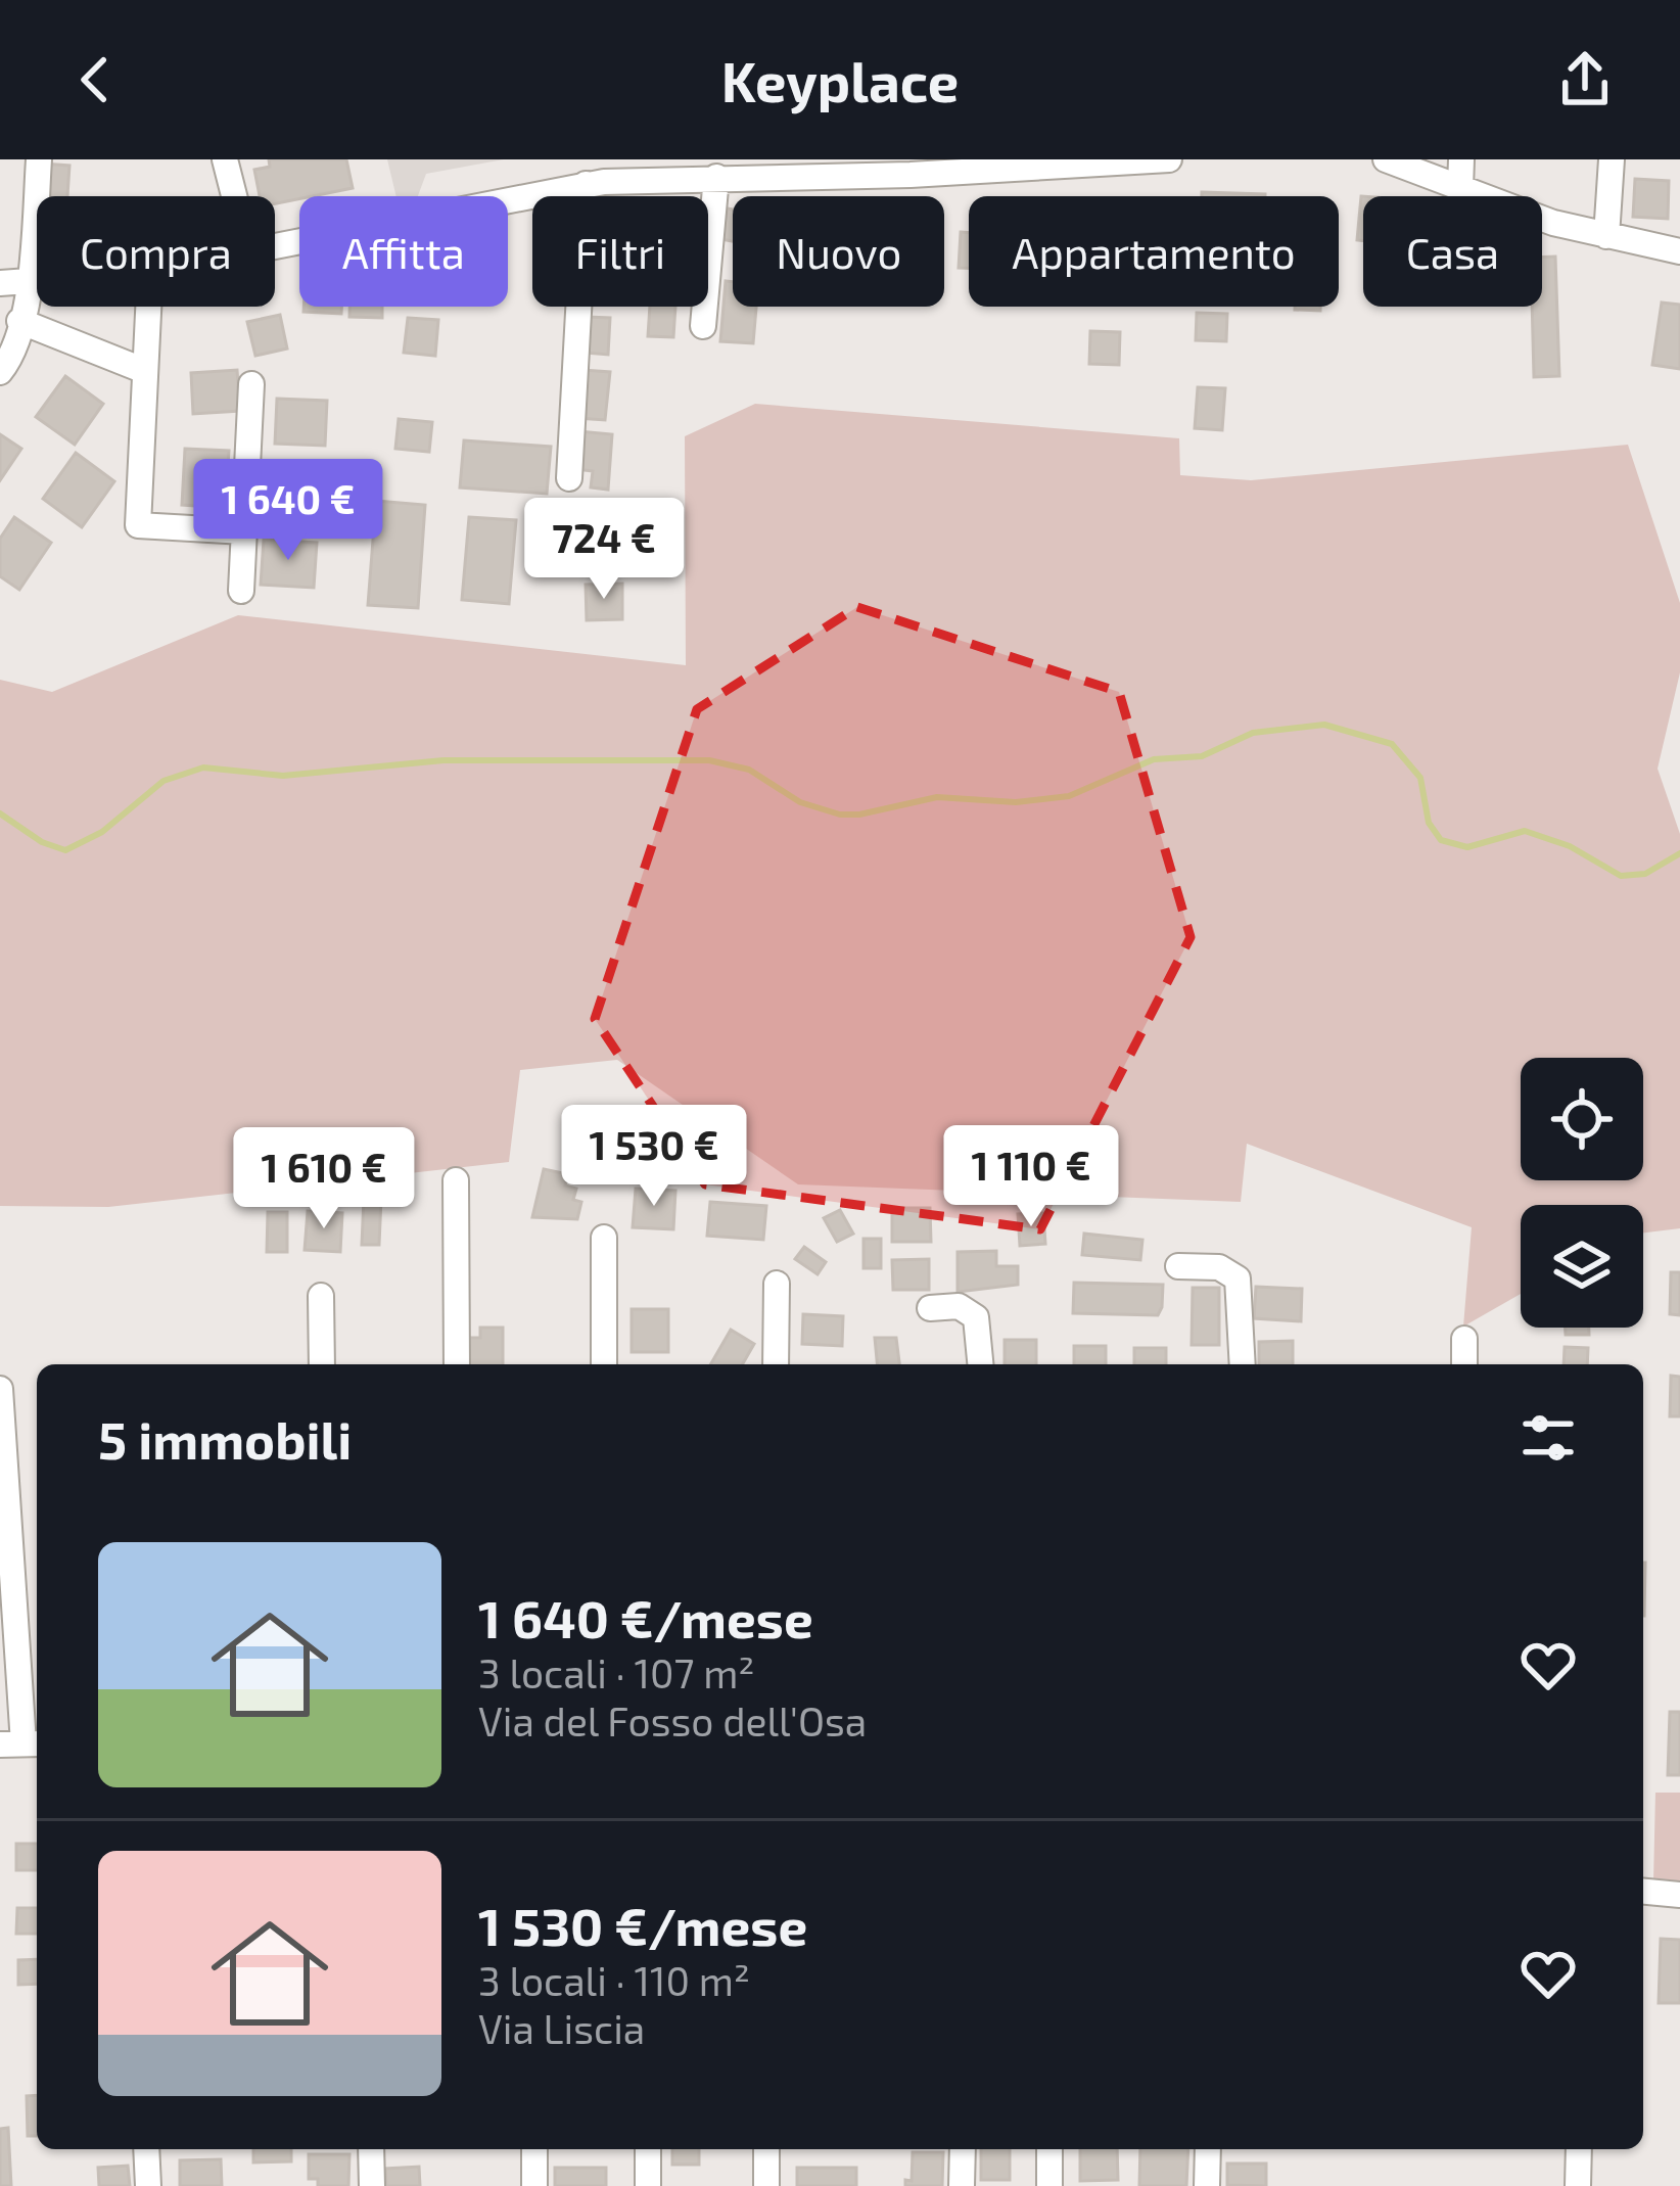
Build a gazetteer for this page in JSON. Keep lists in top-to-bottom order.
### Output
{
  "page": {
    "header": "Keyplace",
    "chip": [
      "Compra",
      "Affitta",
      "Filtri",
      "Nuovo",
      "Appartamento",
      "Casa"
    ],
    "price": [
      "1 640 €",
      "724 €",
      "1 530 €",
      "1 110 €",
      "1 610 €"
    ],
    "heading": "5 immobili",
    "list": [
      {
        "name": "1 640 €/mese",
        "note": "3 locali · 107 m² · Via del Fosso dell'Osa"
      },
      {
        "name": "1 530 €/mese",
        "note": "3 locali · 110 m² · Via Liscia"
      }
    ]
  }
}
